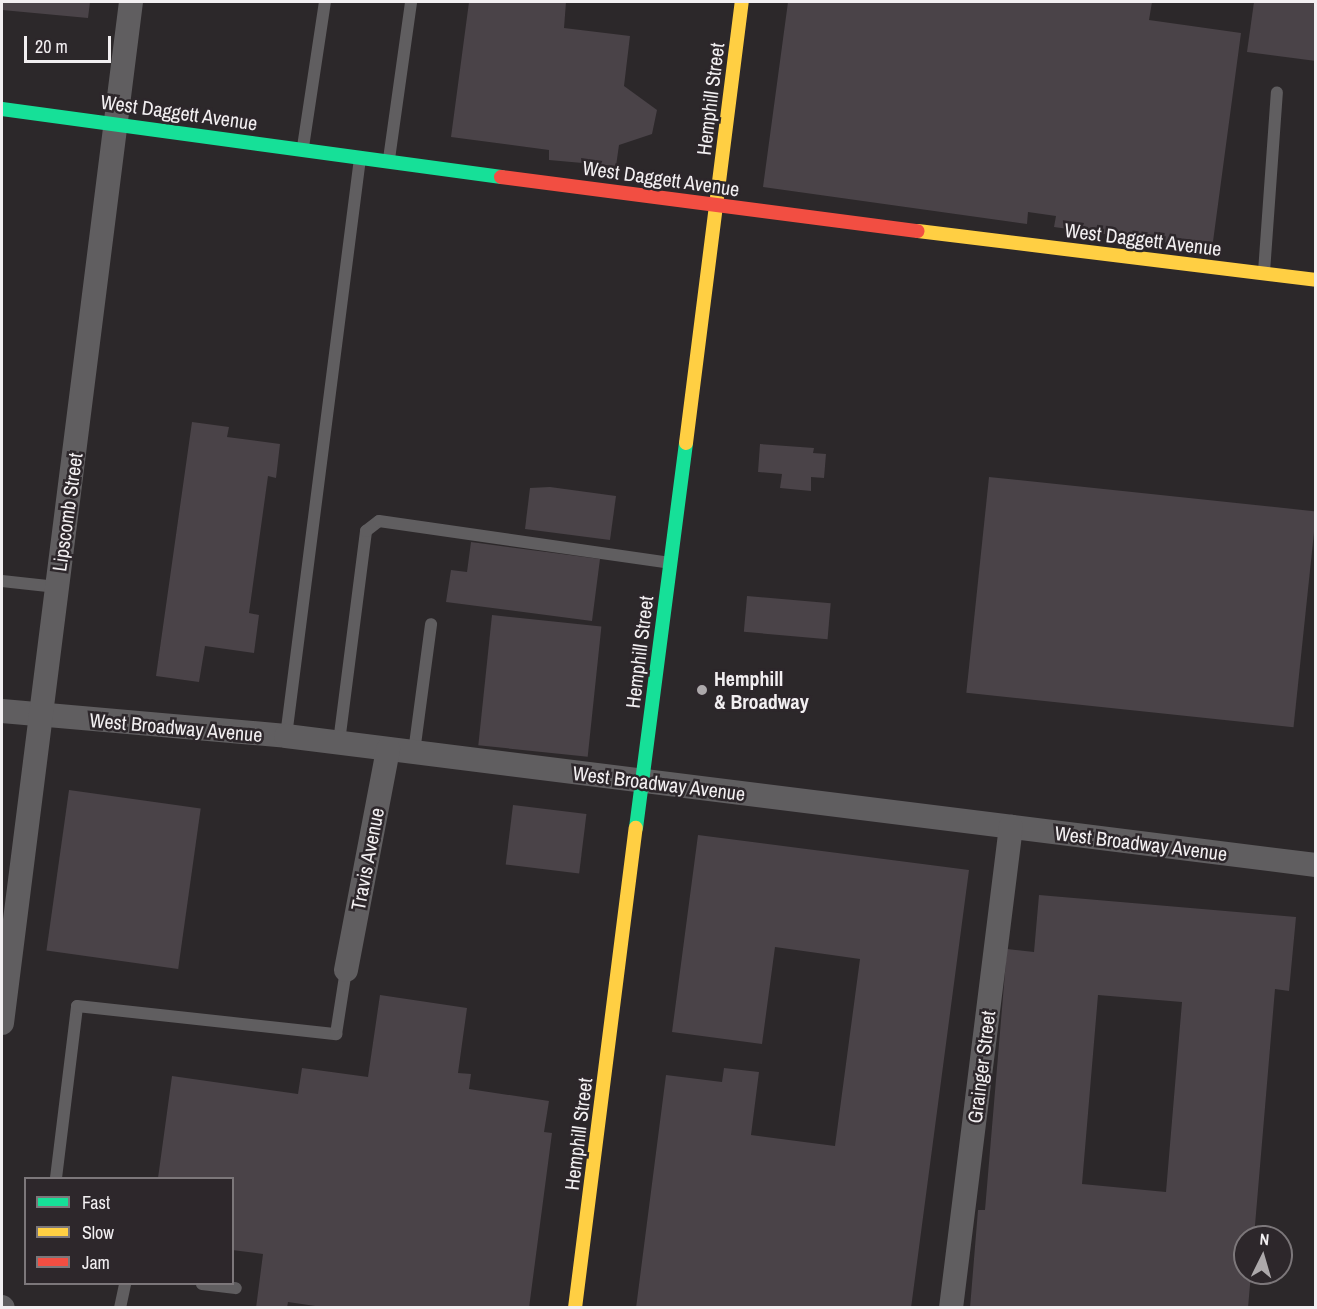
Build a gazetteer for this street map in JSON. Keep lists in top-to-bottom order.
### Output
{
  "streets": {
    "street": [
      "Hemphill Street",
      "West Daggett Avenue",
      "Lipscomb Street",
      "West Broadway Avenue",
      "Travis Avenue",
      "Grainger Street"
    ]
  },
  "crossings": [
    ["Hemphill Street", "West Daggett Avenue"],
    ["Hemphill Street", "West Broadway Avenue"],
    ["West Daggett Avenue", "Lipscomb Street"],
    ["Lipscomb Street", "West Broadway Avenue"],
    ["West Broadway Avenue", "Travis Avenue"],
    ["West Broadway Avenue", "Grainger Street"]
  ],
  "places": ["Hemphill & Broadway"],
  "legend": ["Fast", "Slow", "Jam"],
  "scale_bar": "20 m",
  "north": "top"
}
